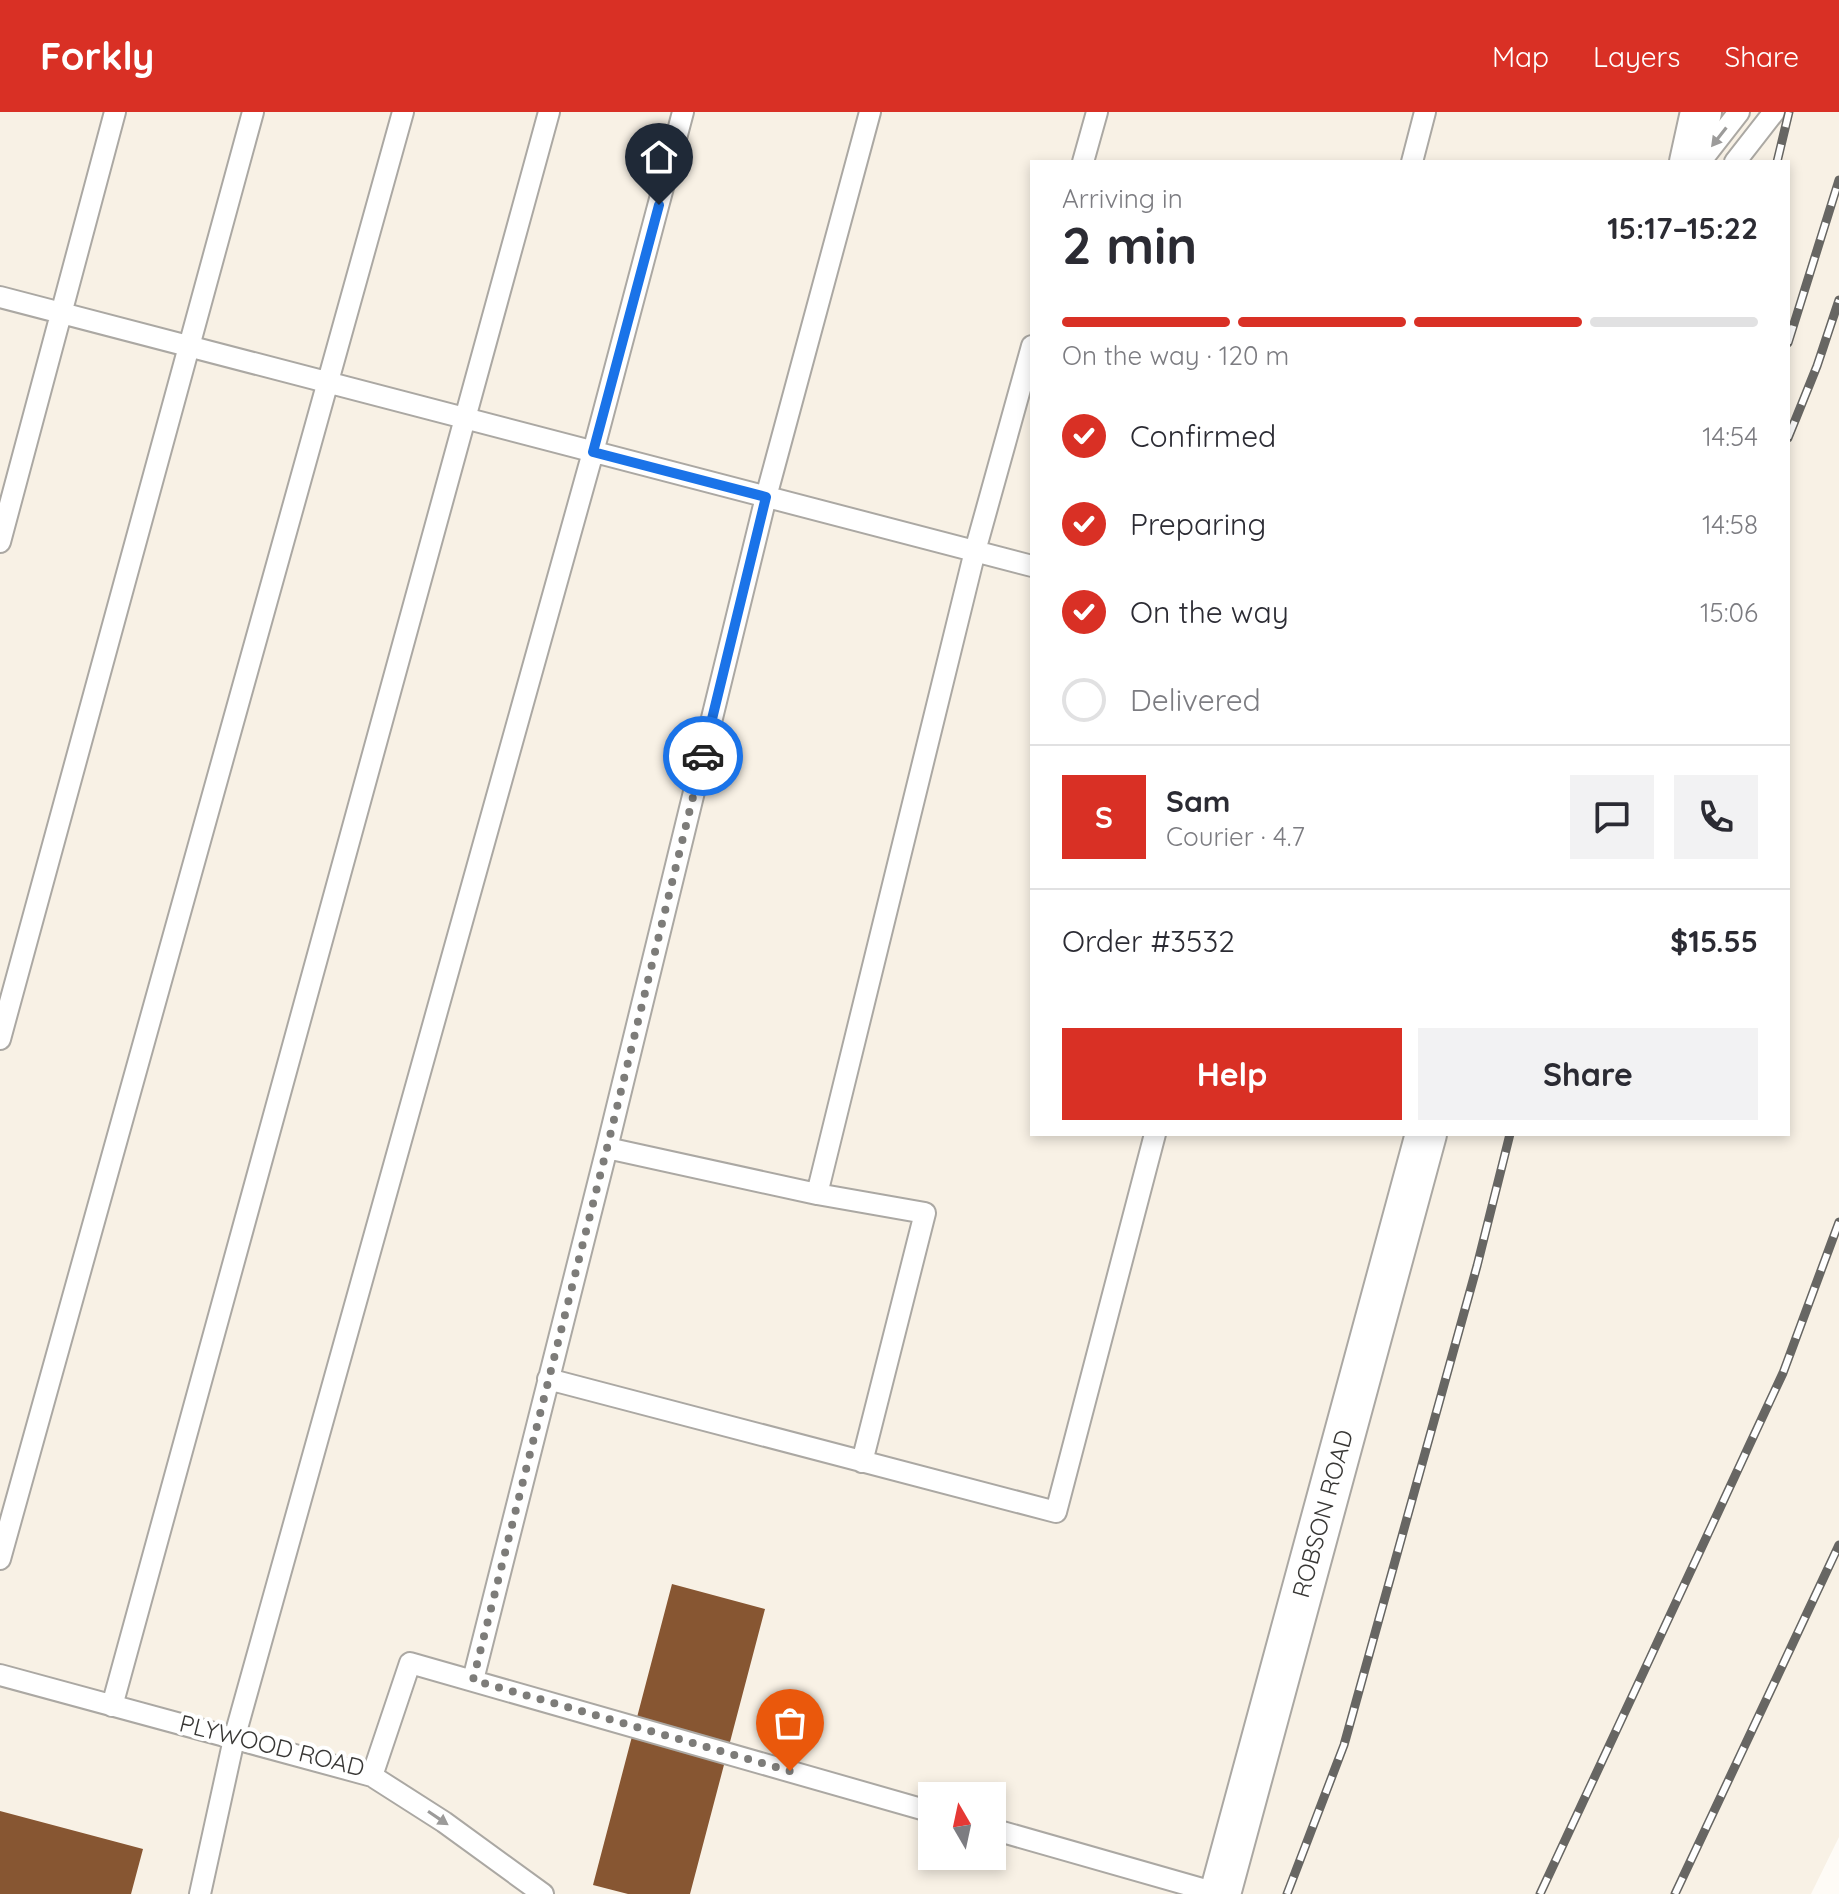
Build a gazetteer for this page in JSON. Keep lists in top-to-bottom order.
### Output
{
  "streets": {
    "street": ["ROBSON ROAD"],
    "lane": ["PLYWOOD ROAD"]
  },
  "north": "top",
  "page": {
    "header": "Forkly",
    "nav": ["Map", "Layers", "Share"],
    "heading": ["2 min", "Arriving in", "15:17–15:22"],
    "panel": [
      "Sam",
      "Courier · 4.7",
      "Order #3532",
      "$15.55"
    ],
    "bar": "On the way · 120 m",
    "list": [
      ["Confirmed", "14:54"],
      ["Preparing", "14:58"],
      ["On the way", "15:06"],
      "Delivered"
    ],
    "round": "S",
    "buttons": ["Help", "Share"]
  }
}
